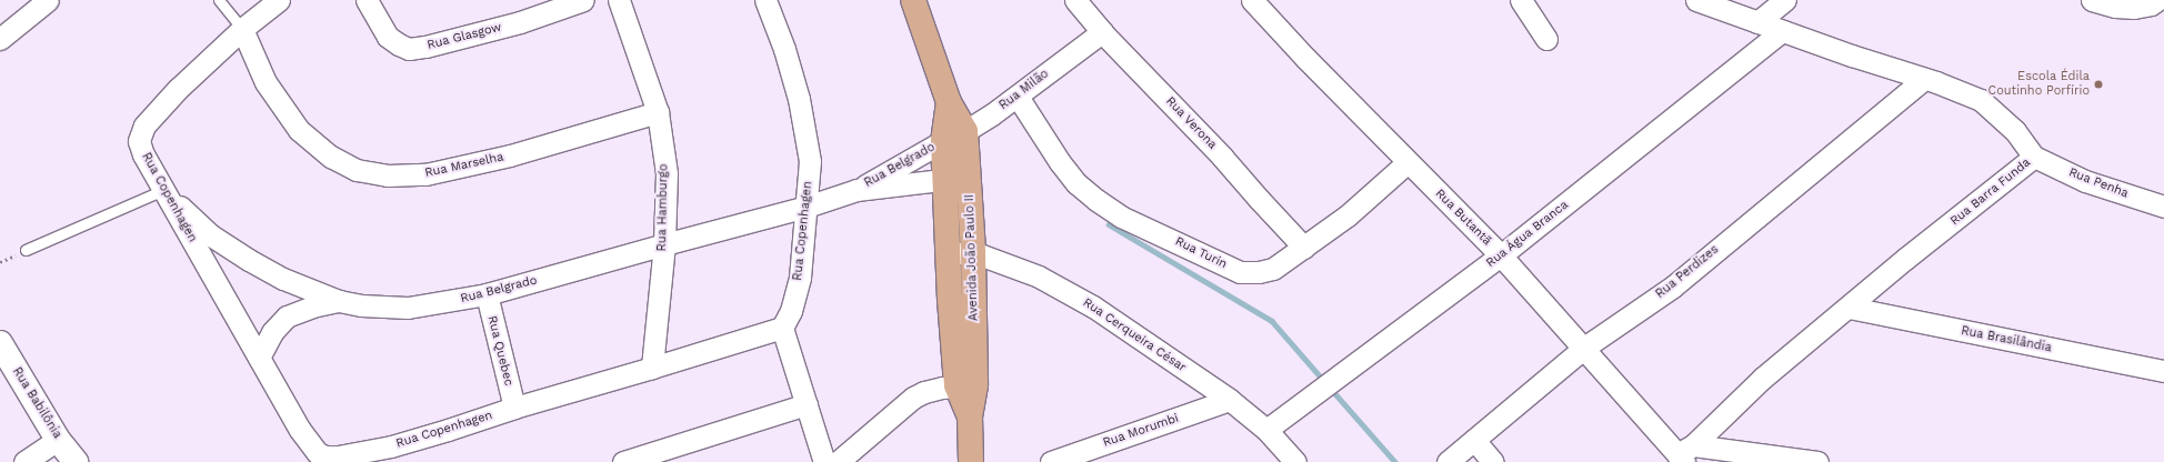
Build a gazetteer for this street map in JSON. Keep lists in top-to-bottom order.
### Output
{
  "streets": {
    "main road": ["Avenida João Paulo II"],
    "street": [
      "Rua Glasgow",
      "Rua Milão",
      "Rua Verona",
      "Rua Marselha",
      "Rua Belgrado",
      "Rua Penha",
      "Rua Barra Funda",
      "Rua Copenhagen",
      "Rua Hamburgo",
      "Rua Butantã",
      "Rua Água Branca",
      "Rua Turin",
      "Rua Perdizes",
      "Rua Cerqueira César",
      "Rua Brasilândia",
      "Rua Quebec",
      "Rua Babilônia",
      "Rua Morumbi"
    ]
  },
  "crossings": [
    ["Rua Milão", "Rua Verona"],
    ["Rua Milão", "Rua Belgrado"],
    ["Rua Milão", "Rua Turin"],
    ["Rua Milão", "Avenida João Paulo II"],
    ["Rua Verona", "Rua Turin"],
    ["Rua Marselha", "Rua Copenhagen"],
    ["Rua Marselha", "Rua Hamburgo"],
    ["Rua Belgrado", "Rua Copenhagen"],
    ["Rua Belgrado", "Rua Hamburgo"],
    ["Rua Belgrado", "Avenida João Paulo II"],
    ["Rua Belgrado", "Rua Quebec"],
    ["Rua Penha", "Rua Barra Funda"],
    ["Rua Barra Funda", "Rua Butantã"],
    ["Rua Barra Funda", "Rua Água Branca"],
    ["Rua Barra Funda", "Rua Perdizes"],
    ["Rua Barra Funda", "Rua Brasilândia"],
    ["Rua Copenhagen", "Rua Hamburgo"],
    ["Rua Copenhagen", "Rua Quebec"],
    ["Rua Butantã", "Rua Água Branca"],
    ["Rua Butantã", "Rua Turin"],
    ["Rua Butantã", "Rua Perdizes"],
    ["Rua Água Branca", "Rua Cerqueira César"],
    ["Avenida João Paulo II", "Rua Cerqueira César"],
    ["Rua Cerqueira César", "Rua Morumbi"]
  ],
  "places": ["Escola Édila Coutinho Porfírio"]
}
